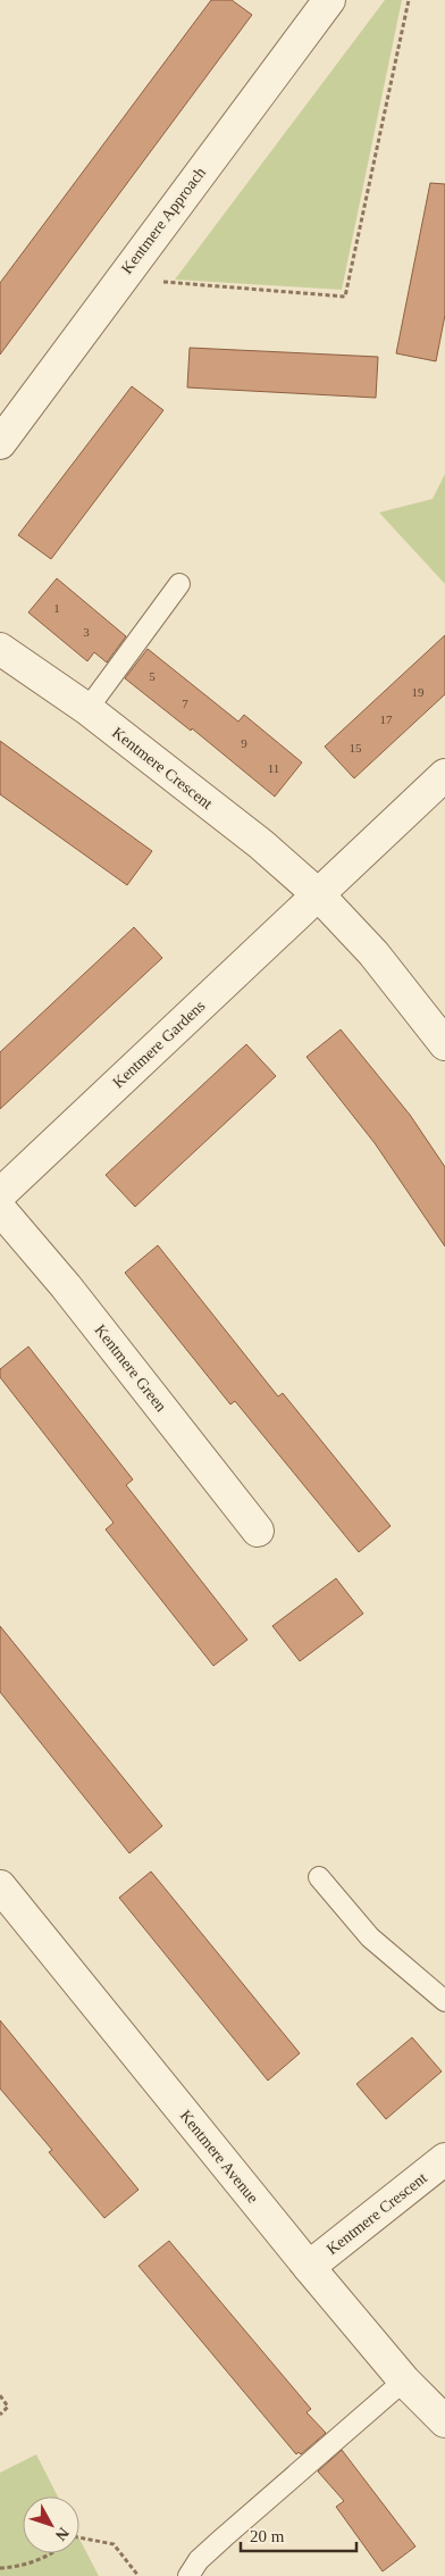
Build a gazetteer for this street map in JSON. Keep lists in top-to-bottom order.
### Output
{
  "streets": {
    "street": [
      "Kentmere Approach",
      "Kentmere Crescent",
      "Kentmere Gardens",
      "Kentmere Green",
      "Kentmere Avenue"
    ]
  },
  "crossings": [
    ["Kentmere Crescent", "Kentmere Gardens"],
    ["Kentmere Crescent", "Kentmere Avenue"]
  ],
  "house_numbers": [
    "1",
    "3",
    "5",
    "19",
    "7",
    "17",
    "9",
    "15",
    "11"
  ],
  "scale_bar": "20 m",
  "north": "bottom right"
}
